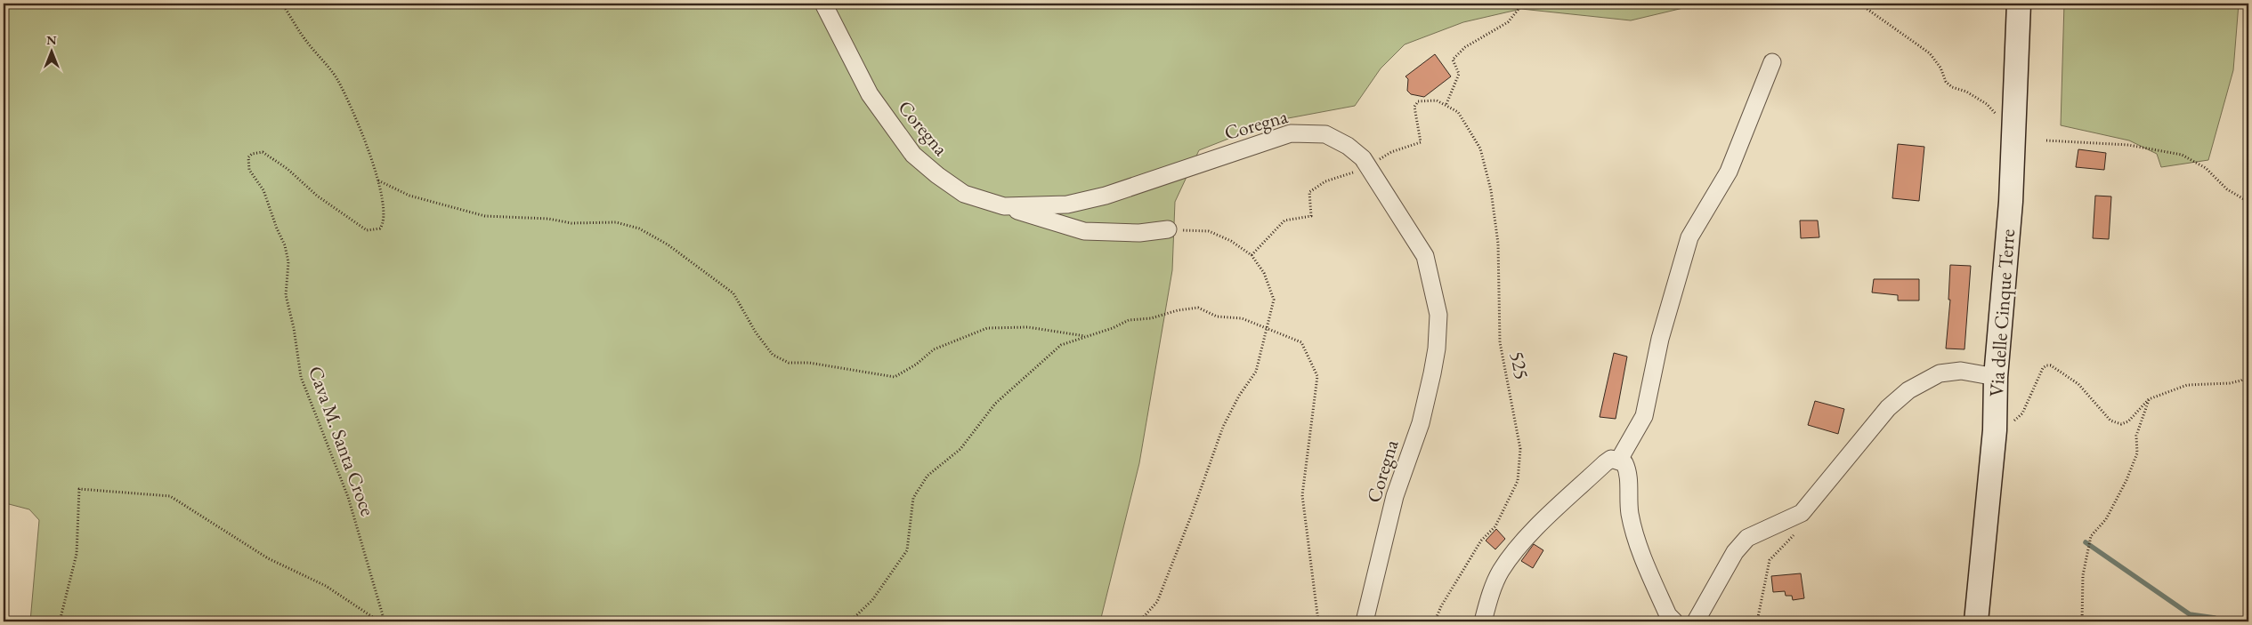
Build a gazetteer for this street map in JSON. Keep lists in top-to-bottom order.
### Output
{
  "streets": {
    "main road": ["Via delle Cinque Terre"],
    "street": ["Coregna"],
    "path": ["525", "Cava M. Santa Croce"]
  },
  "north": "top"
}
